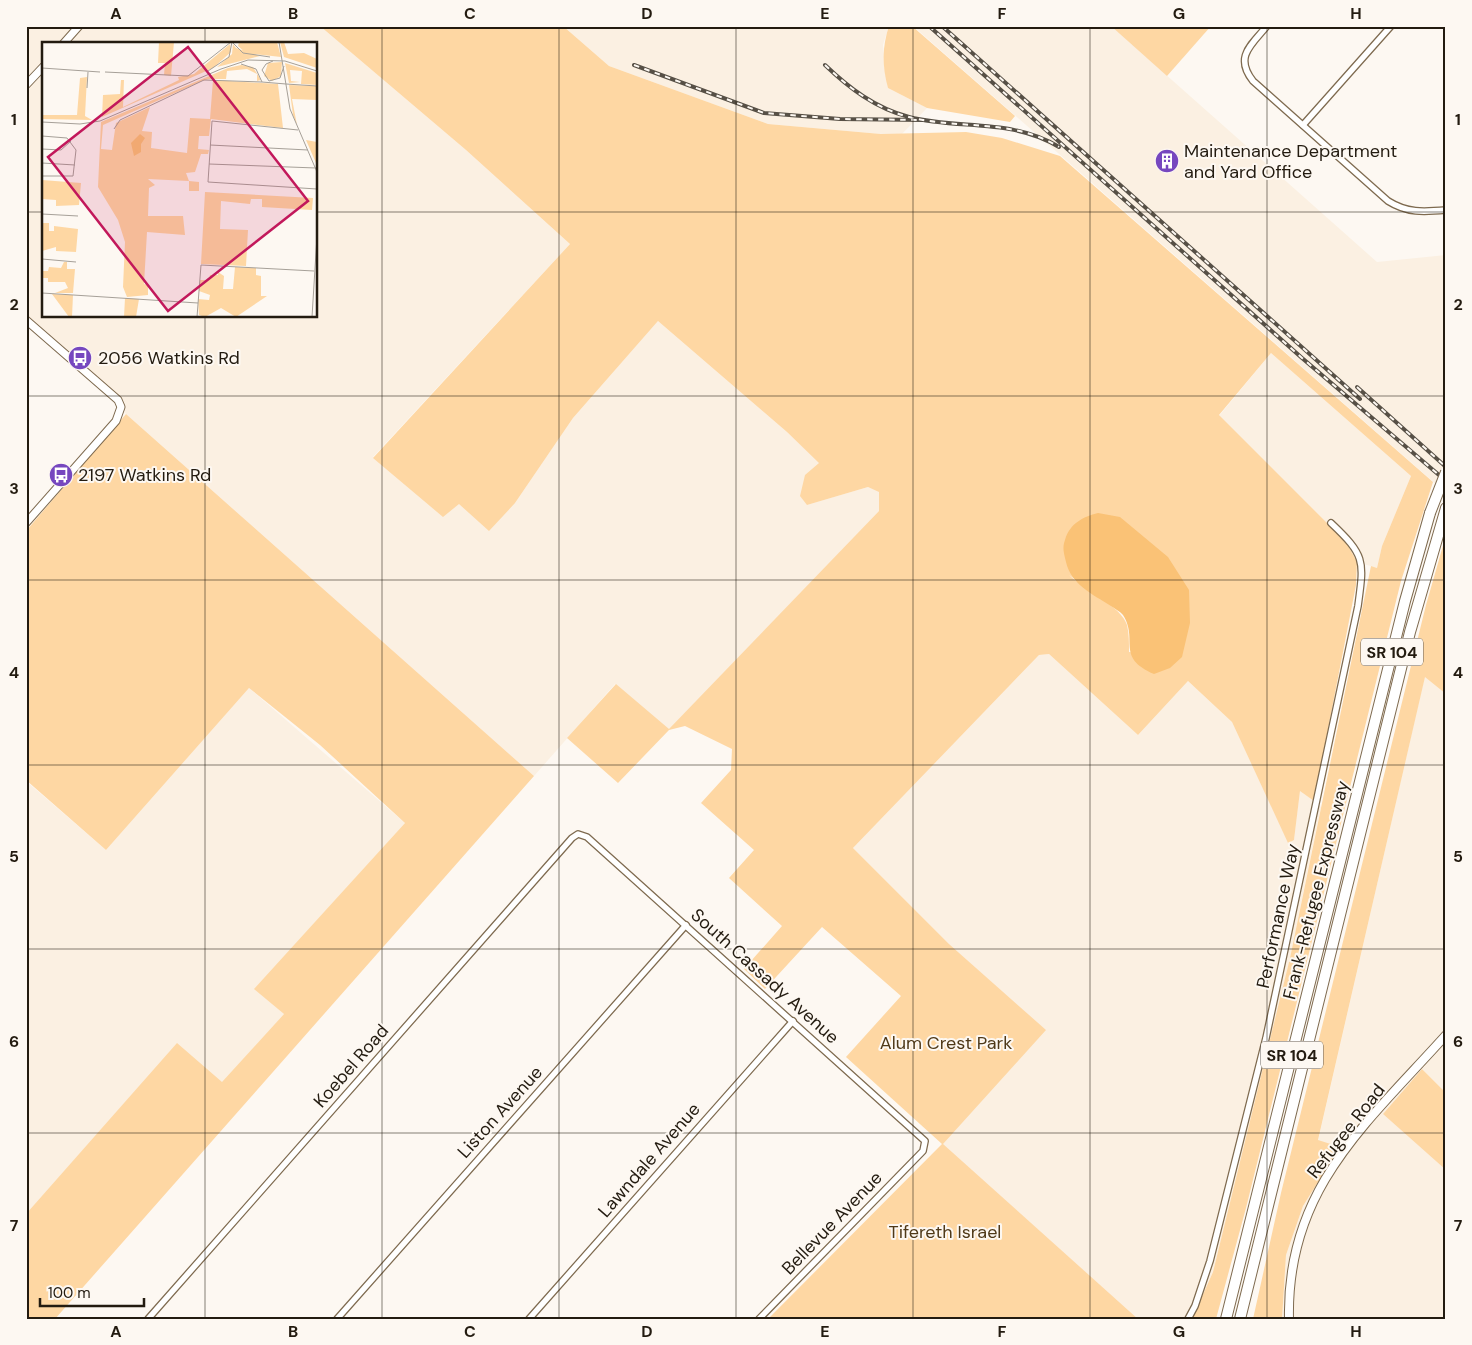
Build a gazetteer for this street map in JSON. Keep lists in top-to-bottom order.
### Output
{
  "streets": {
    "highway": ["SR 104", "Frank-Refugee Expressway"],
    "main road": ["Refugee Road"],
    "street": [
      "Performance Way",
      "South Cassady Avenue",
      "Koebel Road",
      "Liston Avenue",
      "Lawndale Avenue",
      "Bellevue Avenue"
    ]
  },
  "crossings": [
    ["South Cassady Avenue", "Koebel Road"],
    ["South Cassady Avenue", "Liston Avenue"],
    ["South Cassady Avenue", "Lawndale Avenue"],
    ["South Cassady Avenue", "Bellevue Avenue"]
  ],
  "parks": ["Alum Crest Park", "Tifereth Israel"],
  "places": {
    "building": ["Maintenance Department and Yard Office"],
    "bus stop": ["2056 Watkins Rd", "2197 Watkins Rd"]
  },
  "scale_bar": "100 m",
  "grid": {
    "columns": [
      "A",
      "B",
      "C",
      "D",
      "E",
      "F",
      "G",
      "H"
    ],
    "rows": [
      "1",
      "2",
      "3",
      "4",
      "5",
      "6",
      "7"
    ]
  }
}
